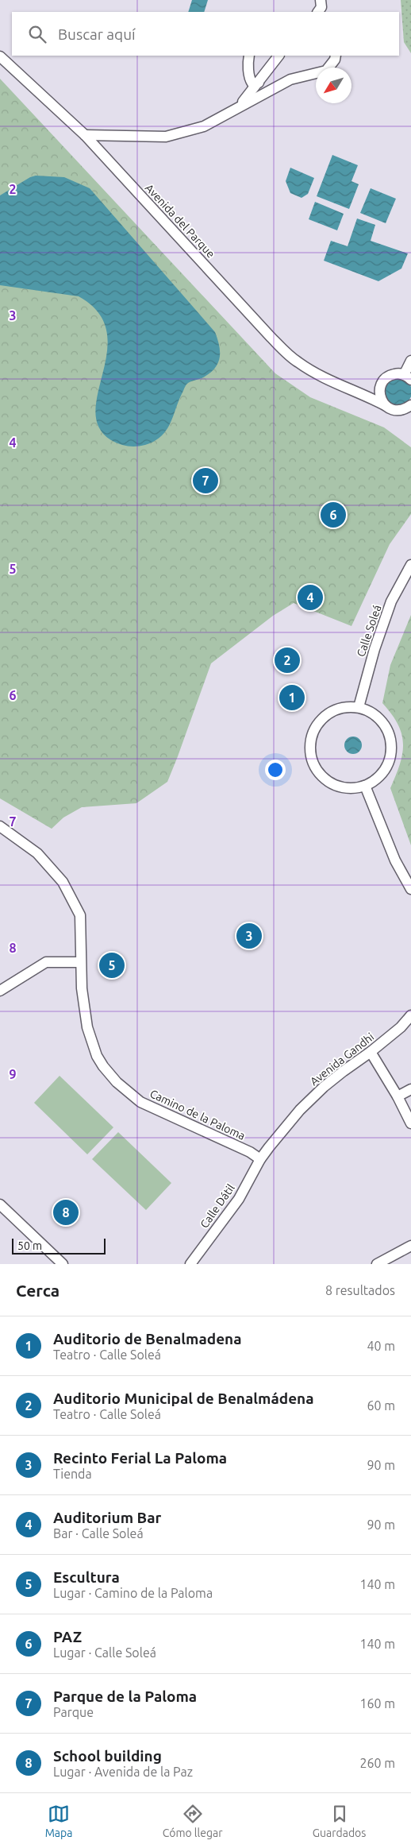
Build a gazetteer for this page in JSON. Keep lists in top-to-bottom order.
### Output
{
  "streets": {
    "street": [
      "Avenida del Parque",
      "Calle Soleá",
      "Avenida Gandhi",
      "Camino de la Paloma",
      "Calle Dátil"
    ]
  },
  "crossings": [
    ["Avenida Gandhi", "Camino de la Paloma"],
    ["Avenida Gandhi", "Calle Dátil"],
    ["Camino de la Paloma", "Calle Dátil"]
  ],
  "scale_bar": "50 m",
  "north": "bottom left",
  "page": {
    "search": "Buscar aquí",
    "pins": [
      "7",
      "6",
      "4",
      "2",
      "1",
      "3",
      "5",
      "8"
    ],
    "scale": "50 m",
    "heading": ["Cerca", "8 resultados"],
    "list": [
      {
        "mark": "1",
        "name": "Auditorio de Benalmadena",
        "note": "Teatro · Calle Soleá",
        "value": "40 m"
      },
      {
        "mark": "2",
        "name": "Auditorio Municipal de Benalmádena",
        "note": "Teatro · Calle Soleá",
        "value": "60 m"
      },
      {
        "mark": "3",
        "name": "Recinto Ferial La Paloma",
        "note": "Tienda",
        "value": "90 m"
      },
      {
        "mark": "4",
        "name": "Auditorium Bar",
        "note": "Bar · Calle Soleá",
        "value": "90 m"
      },
      {
        "mark": "5",
        "name": "Escultura",
        "note": "Lugar · Camino de la Paloma",
        "value": "140 m"
      },
      {
        "mark": "6",
        "name": "PAZ",
        "note": "Lugar · Calle Soleá",
        "value": "140 m"
      },
      {
        "mark": "7",
        "name": "Parque de la Paloma",
        "note": "Parque",
        "value": "160 m"
      },
      {
        "mark": "8",
        "name": "School building",
        "note": "Lugar · Avenida de la Paz",
        "value": "260 m"
      }
    ],
    "nav": ["Mapa", "Cómo llegar", "Guardados"]
  },
  "grid": {
    "rows": [
      "2",
      "3",
      "4",
      "5",
      "6",
      "7",
      "8",
      "9"
    ]
  }
}
